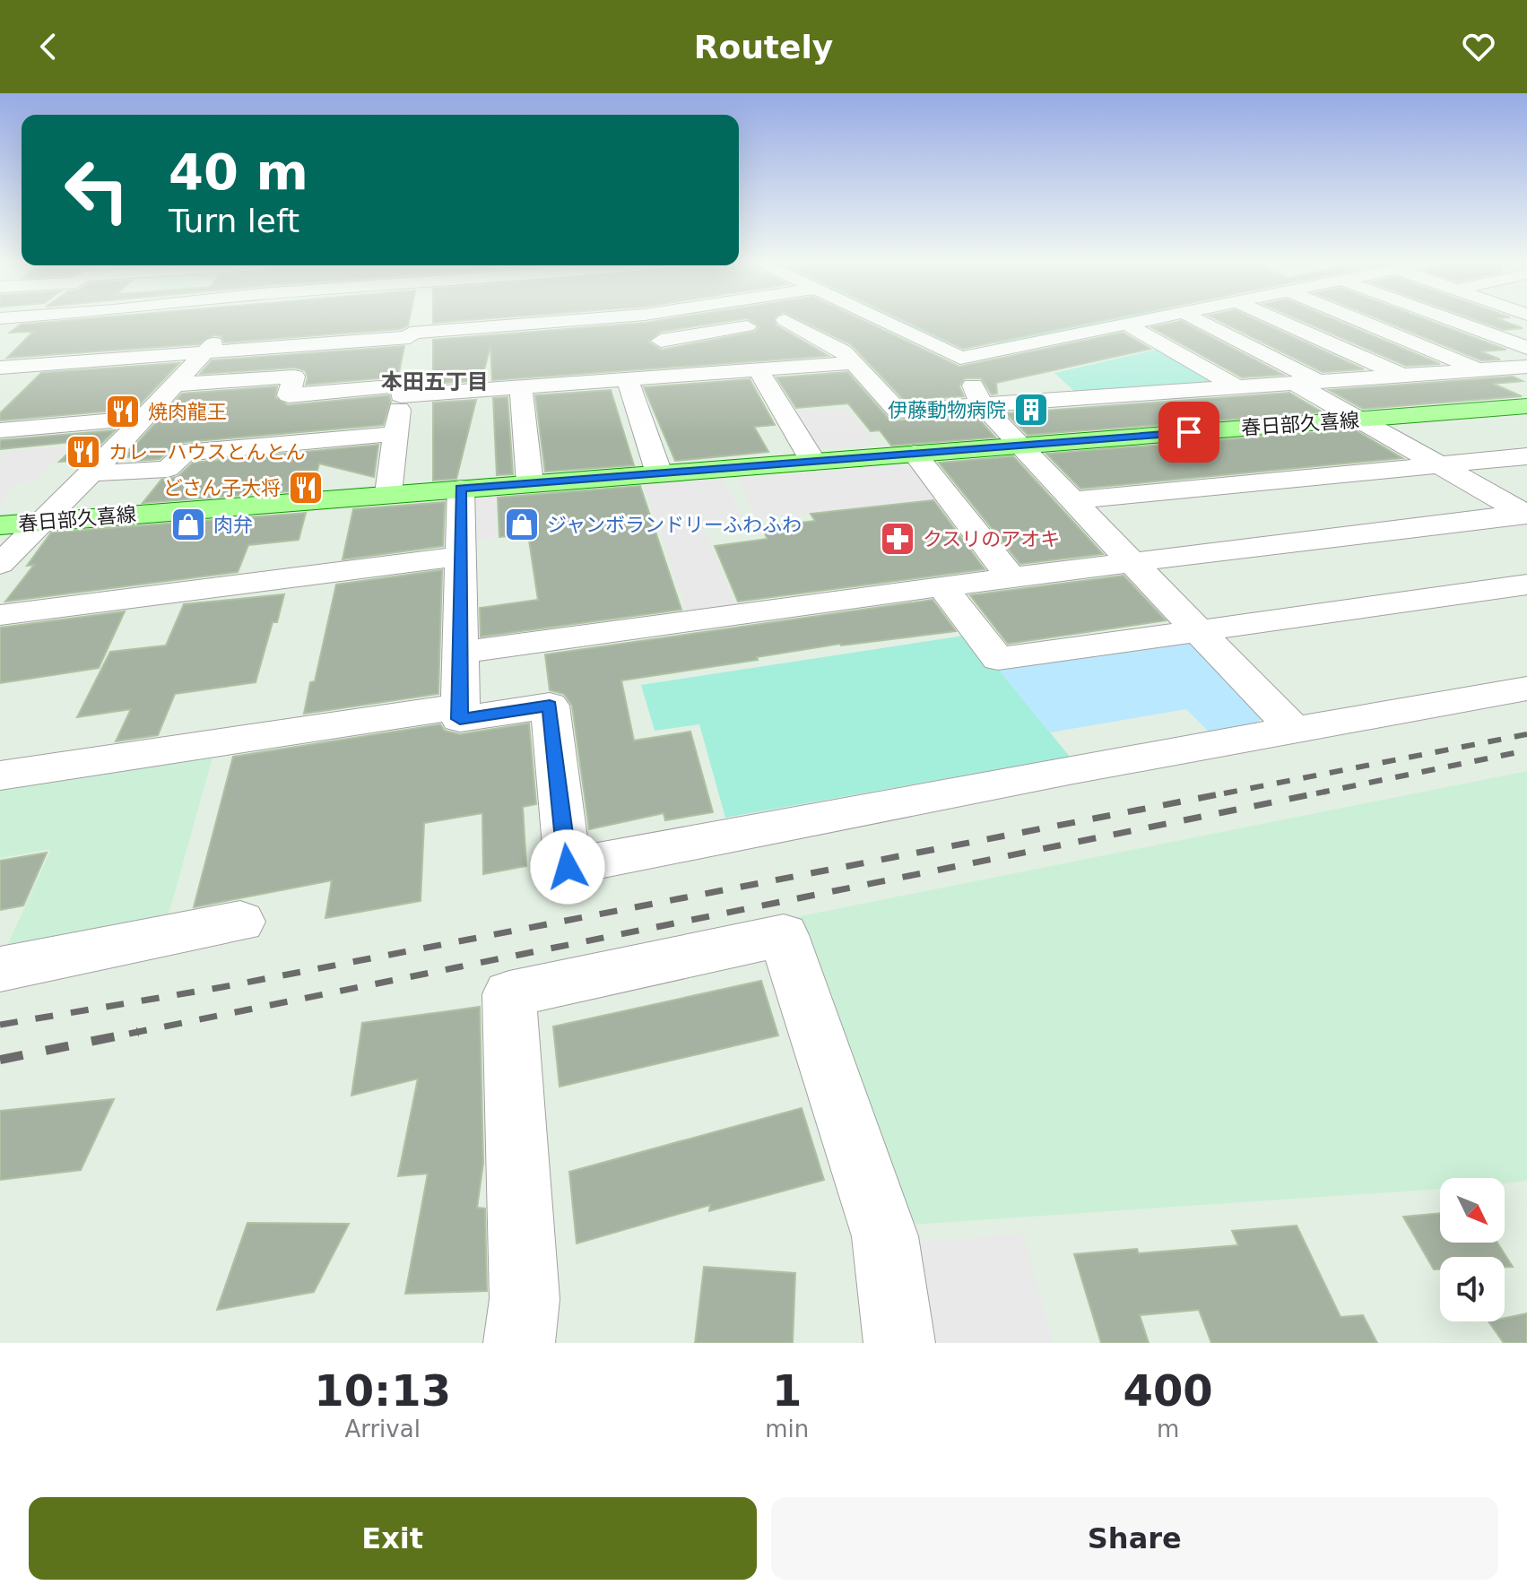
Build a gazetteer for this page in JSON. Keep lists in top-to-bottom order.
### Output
{
  "streets": {
    "main road": ["春日部久喜線"]
  },
  "districts": ["本田五丁目"],
  "places": {
    "building": ["伊藤動物病院"],
    "restaurant": ["焼肉龍王", "カレーハウスとんとん", "どさん子大将"],
    "shop": ["肉弁", "ジャンボランドリーふわふわ"],
    "pharmacy": ["クスリのアオキ"]
  },
  "north": "bottom right",
  "page": {
    "header": "Routely",
    "turn": ["40 m", "Turn left"],
    "eta": [
      "10:13",
      "Arrival",
      "1",
      "min",
      "400",
      "m"
    ],
    "buttons": ["Exit", "Share"]
  }
}
